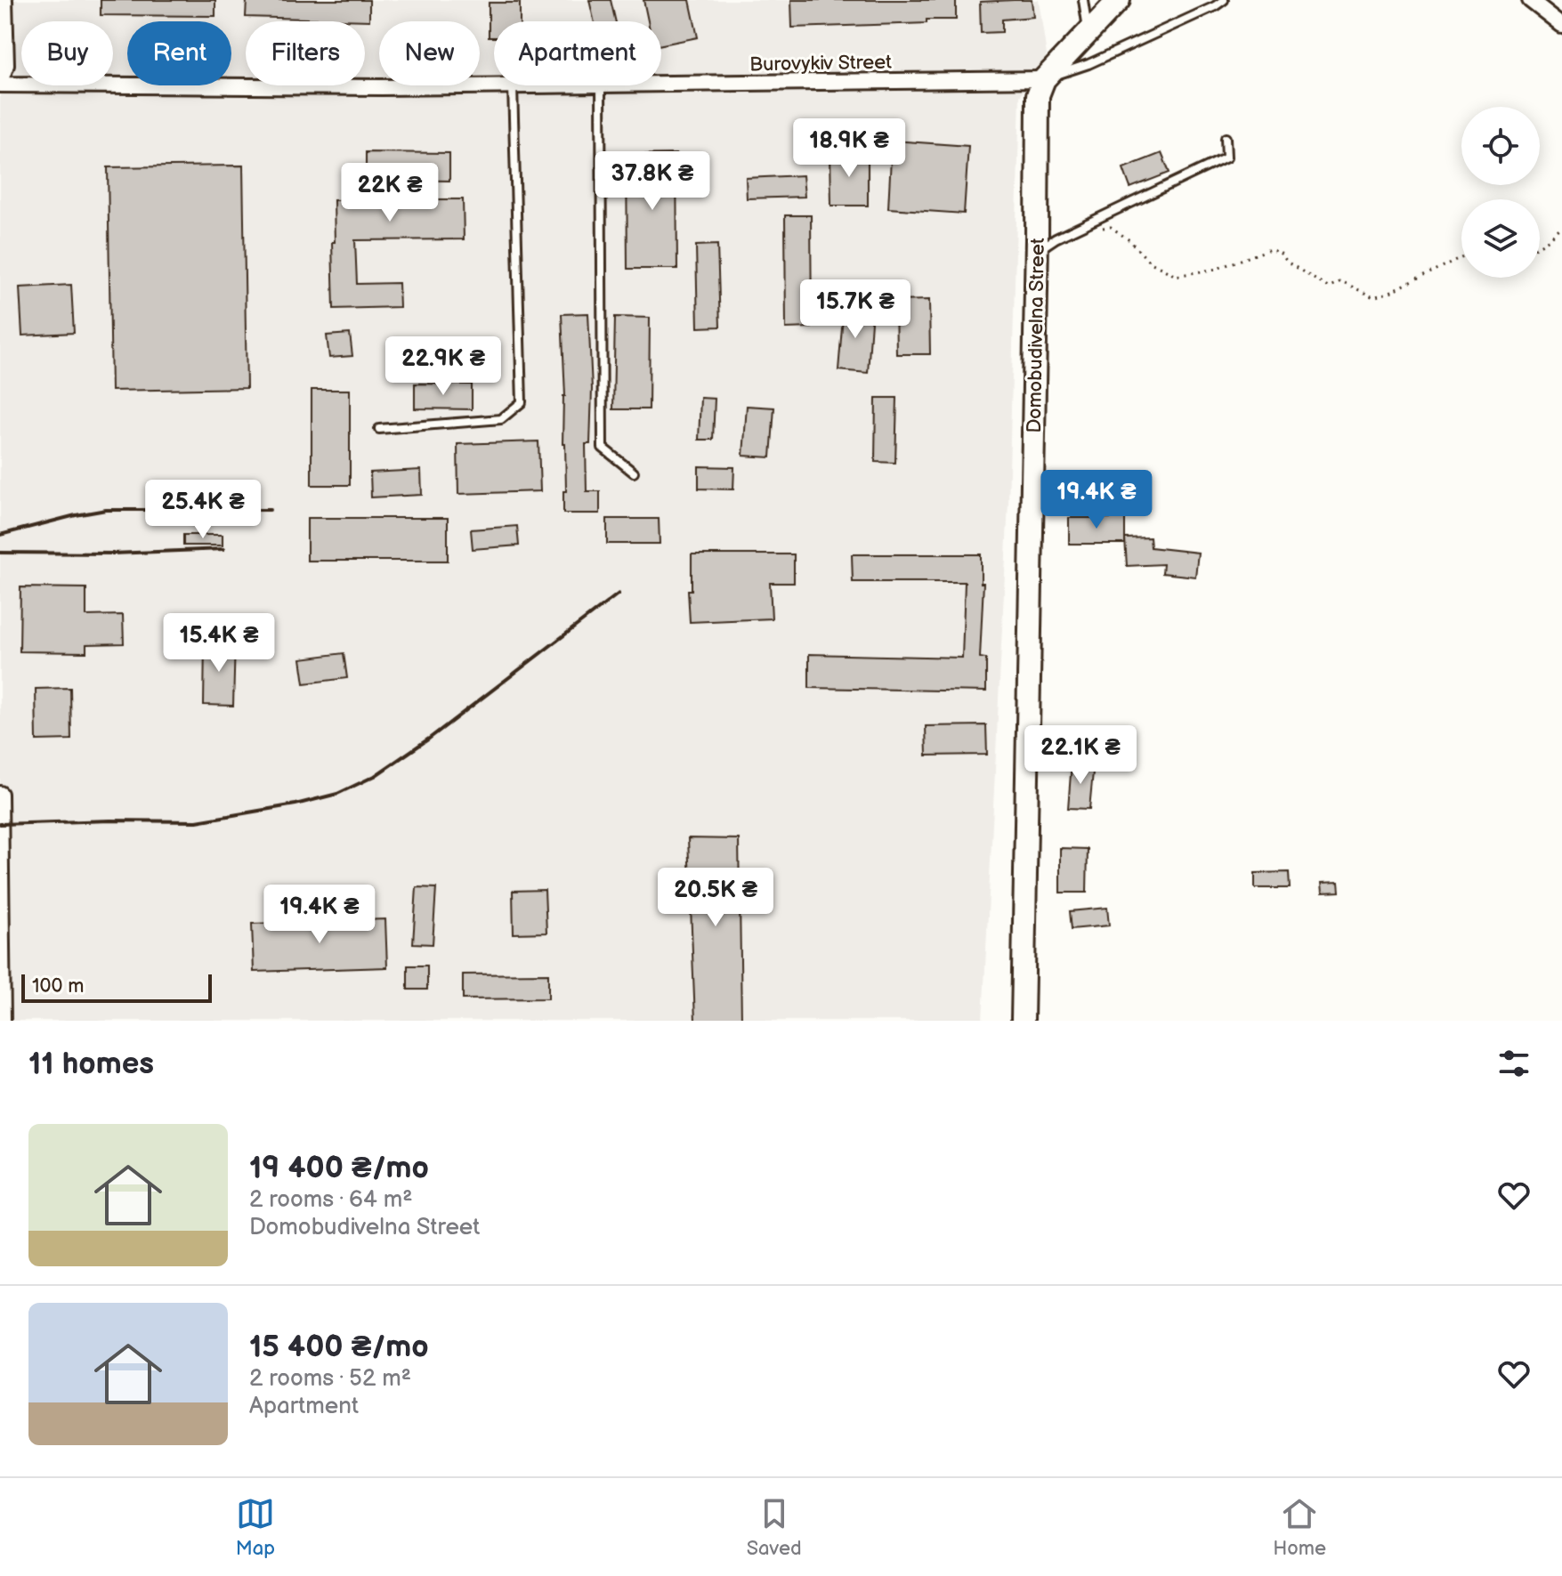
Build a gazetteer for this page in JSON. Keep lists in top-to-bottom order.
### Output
{
  "streets": {
    "street": ["Burovykiv Street", "Domobudivelna Street"]
  },
  "crossings": [
    ["Burovykiv Street", "Domobudivelna Street"]
  ],
  "scale_bar": "100 m",
  "page": {
    "chip": [
      "Buy",
      "Rent",
      "Filters",
      "New",
      "Apartment"
    ],
    "price": [
      "18.9K ₴",
      "37.8K ₴",
      "22K ₴",
      "15.7K ₴",
      "22.9K ₴",
      "19.4K ₴",
      "25.4K ₴",
      "15.4K ₴",
      "22.1K ₴",
      "20.5K ₴",
      "19.4K ₴"
    ],
    "scale": "100 m",
    "heading": "11 homes",
    "list": [
      {
        "name": "19 400 ₴/mo",
        "note": "2 rooms · 64 m² · Domobudivelna Street"
      },
      {
        "name": "15 400 ₴/mo",
        "note": "2 rooms · 52 m² · Apartment"
      }
    ],
    "tabs": ["Map", "Saved", "Home"]
  }
}
